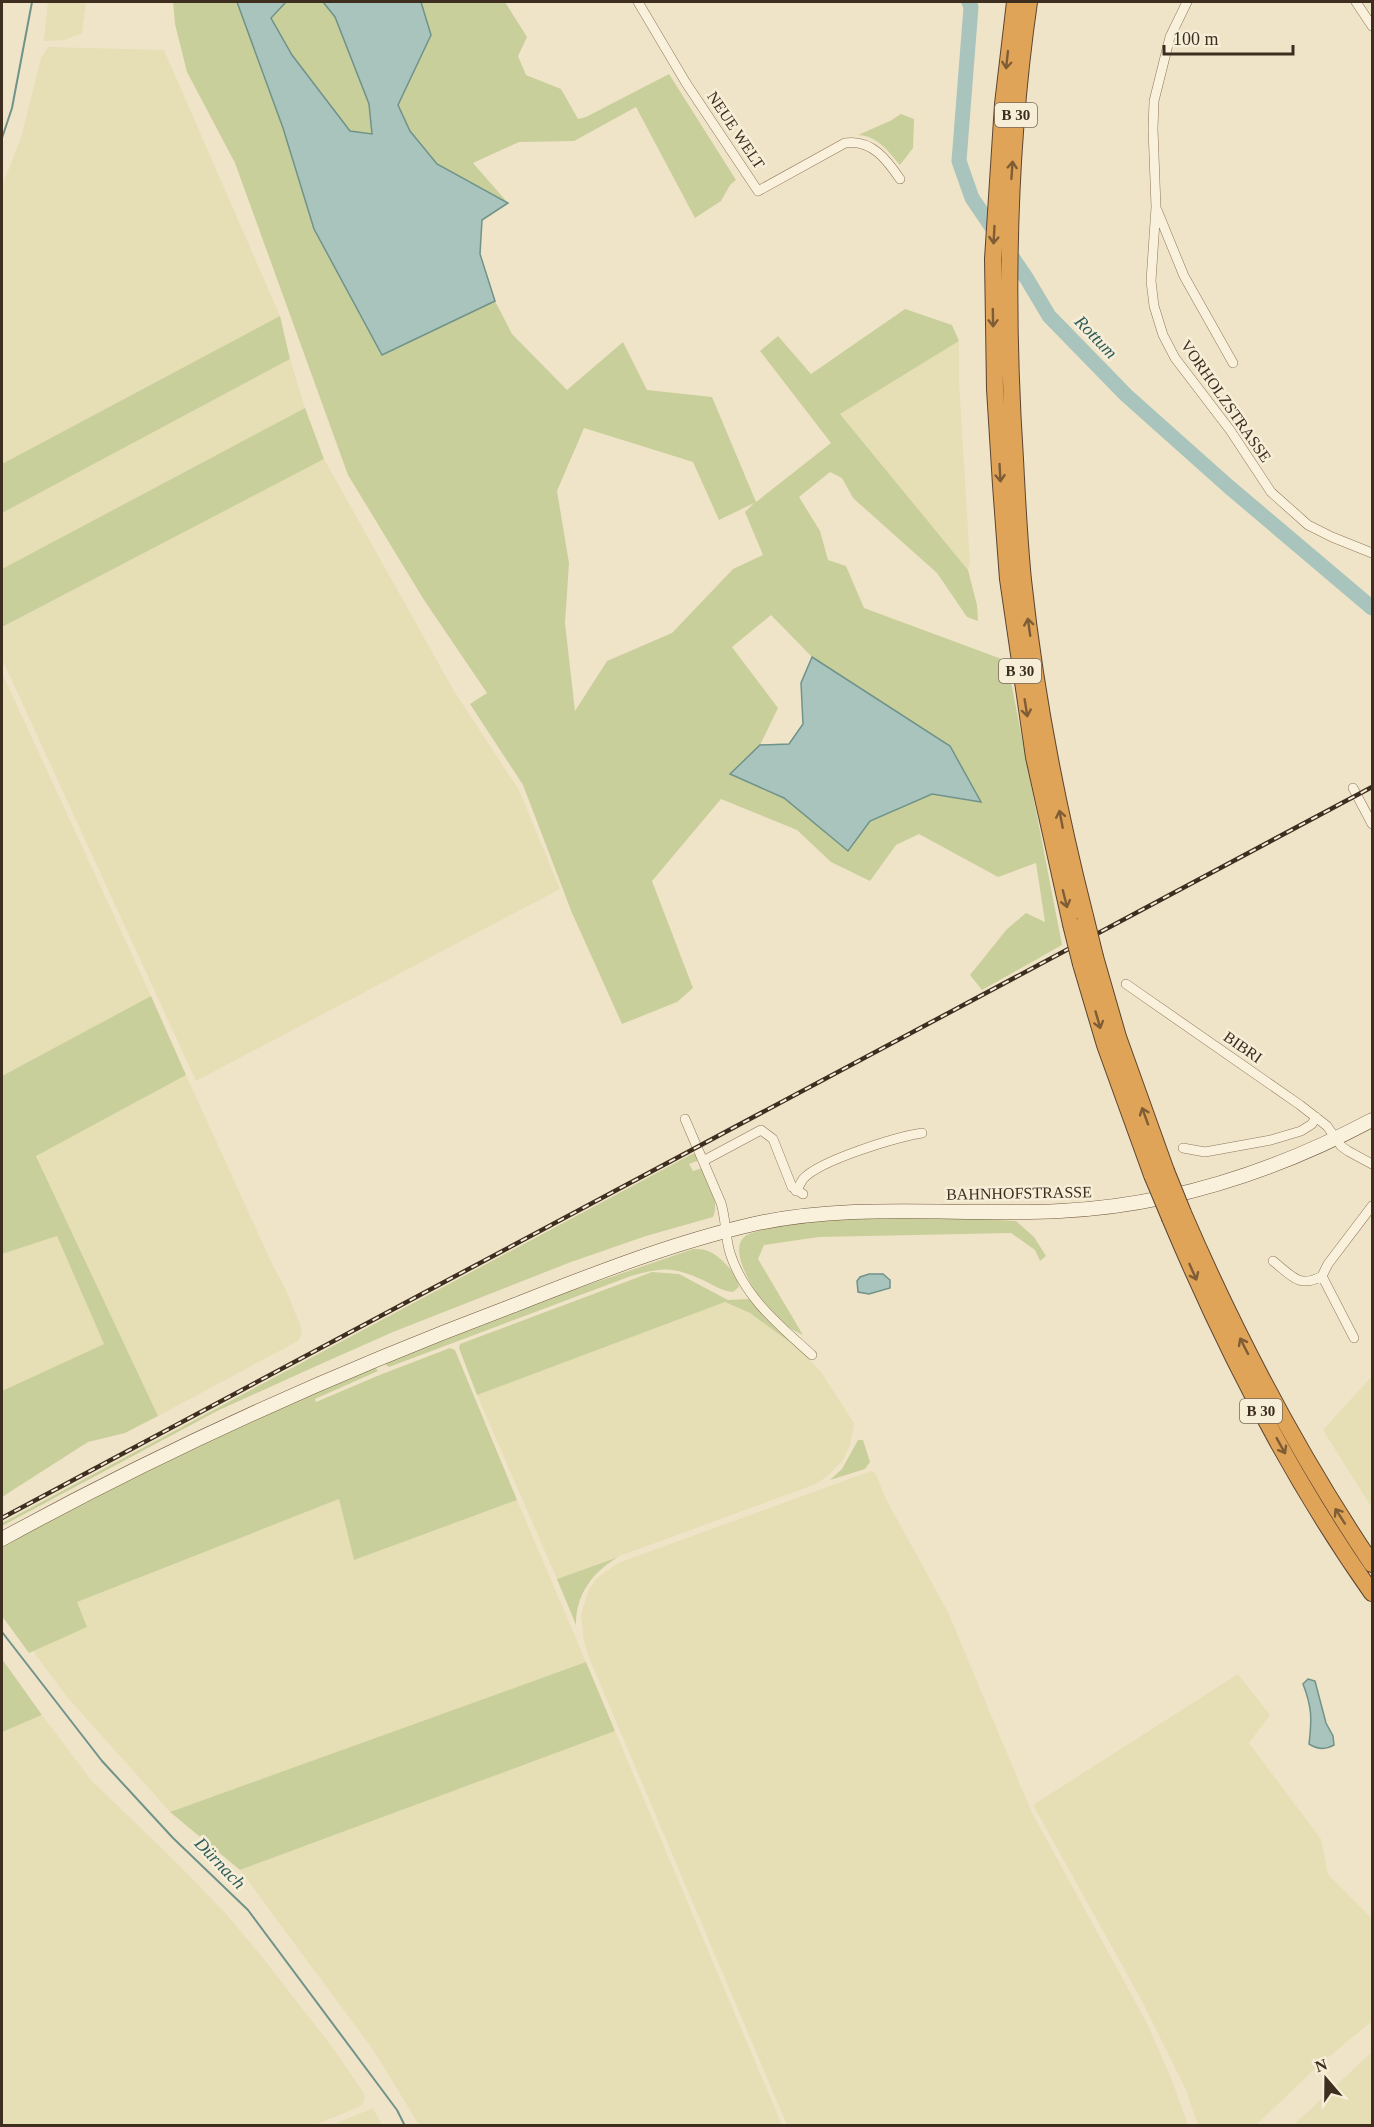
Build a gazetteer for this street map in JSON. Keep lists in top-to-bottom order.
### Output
{
  "streets": {
    "highway": ["B 30"],
    "main road": ["BAHNHOFSTRASSE"],
    "street": ["NEUE WELT", "VORHOLZSTRASSE", "BIBRI"]
  },
  "crossings": [
    ["BIBRI", "BAHNHOFSTRASSE"]
  ],
  "water": ["Rottum", "Dürnach"],
  "scale_bar": "100 m",
  "north": "top"
}
